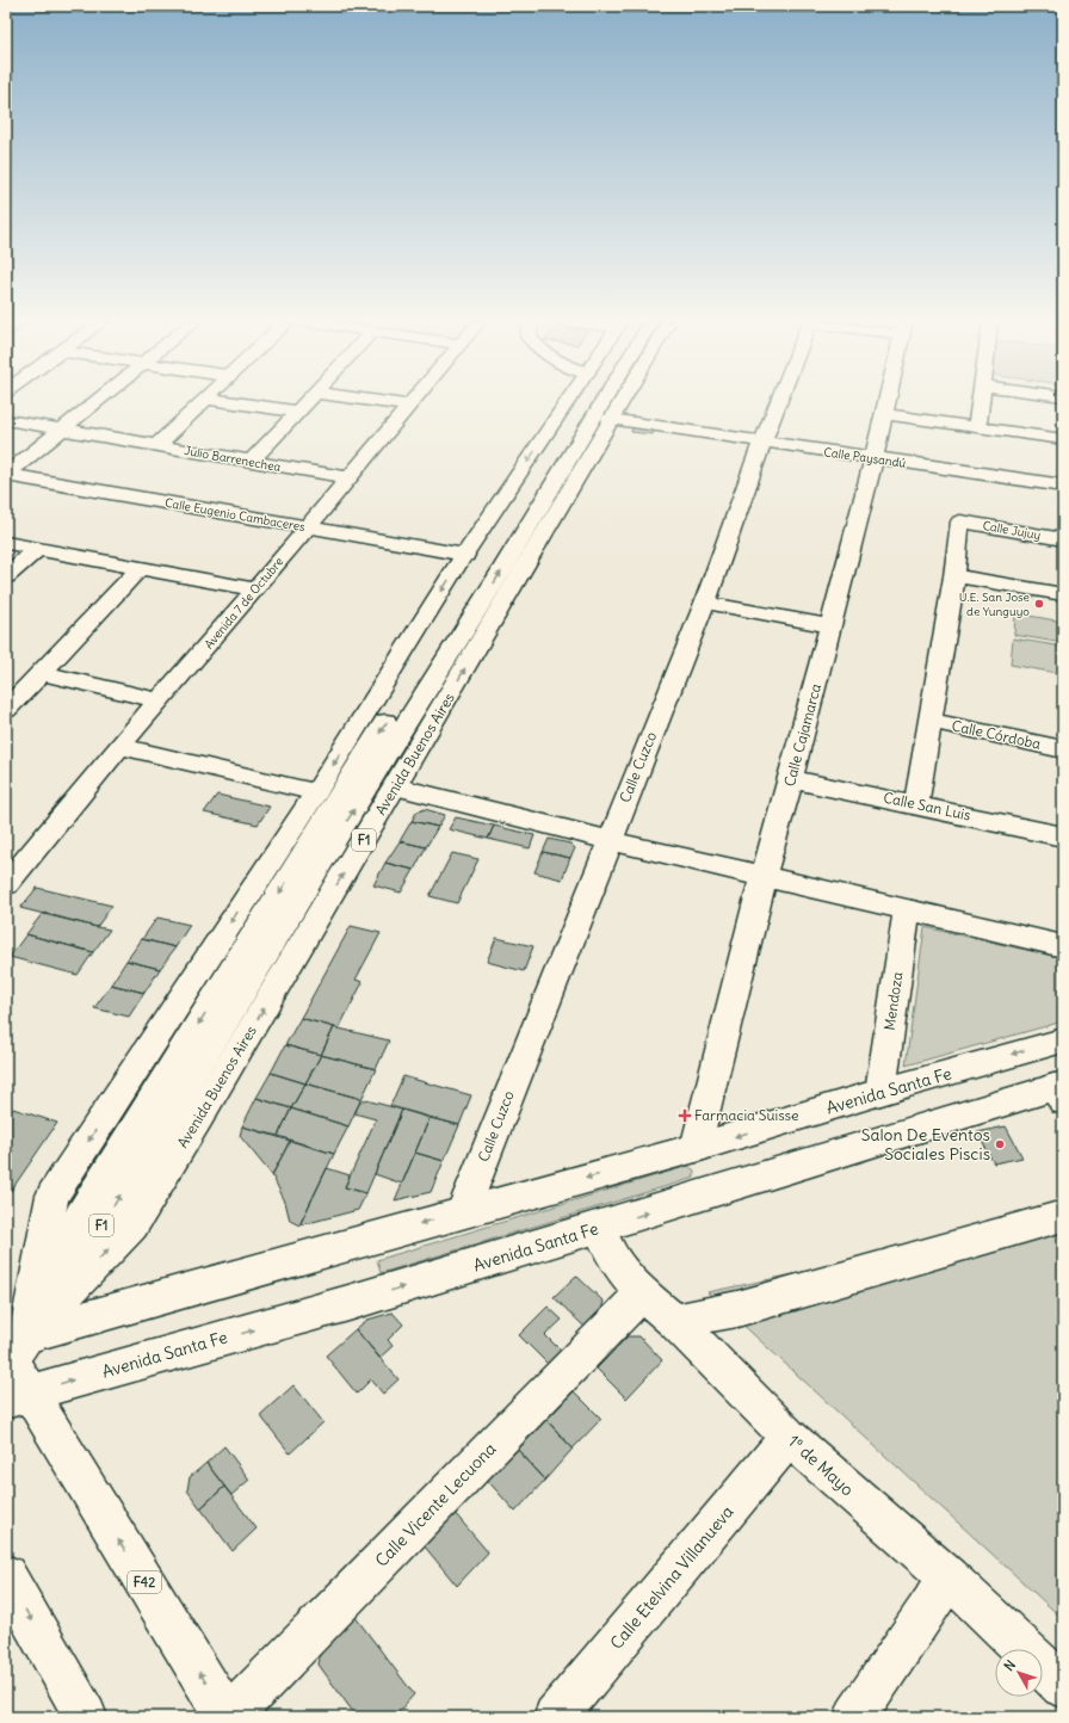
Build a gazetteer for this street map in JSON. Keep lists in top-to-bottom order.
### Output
{
  "streets": {
    "main road": [
      "Calle Paysandú",
      "Julio Barrenechea",
      "Calle Eugenio Cambaceres",
      "Calle Jujuy",
      "Avenida 7 de Octubre",
      "Calle Cajamarca",
      "Calle Córdoba",
      "Avenida Buenos Aires",
      "Calle Cuzco",
      "Calle San Luis",
      "F1",
      "Mendoza",
      "Avenida Santa Fe",
      "1º de Mayo",
      "Calle Vicente Lecuona",
      "Calle Etelvina Villanueva",
      "F42"
    ]
  },
  "crossings": [
    ["Calle Paysandú", "Calle Cajamarca"],
    ["Calle Paysandú", "Avenida Buenos Aires"],
    ["Calle Paysandú", "Calle Cuzco"],
    ["Julio Barrenechea", "Avenida 7 de Octubre"],
    ["Calle Eugenio Cambaceres", "Avenida 7 de Octubre"],
    ["Calle Cajamarca", "Calle San Luis"],
    ["Calle Cajamarca", "Avenida Santa Fe"],
    ["Avenida Buenos Aires", "F1"],
    ["Avenida Buenos Aires", "Avenida Santa Fe"],
    ["Avenida Buenos Aires", "F42"],
    ["Calle Cuzco", "Avenida Santa Fe"],
    ["F1", "Avenida Santa Fe"],
    ["F1", "F42"],
    ["Mendoza", "Avenida Santa Fe"],
    ["Avenida Santa Fe", "1º de Mayo"],
    ["Avenida Santa Fe", "F42"],
    ["1º de Mayo", "Calle Vicente Lecuona"],
    ["1º de Mayo", "Calle Etelvina Villanueva"],
    ["Calle Vicente Lecuona", "F42"]
  ],
  "places": {
    "other": ["U.E. San Jose de Yunguyo", "Salon De Eventos Sociales Piscis"],
    "health": ["Farmacia Suisse"]
  },
  "north": "top left"
}
